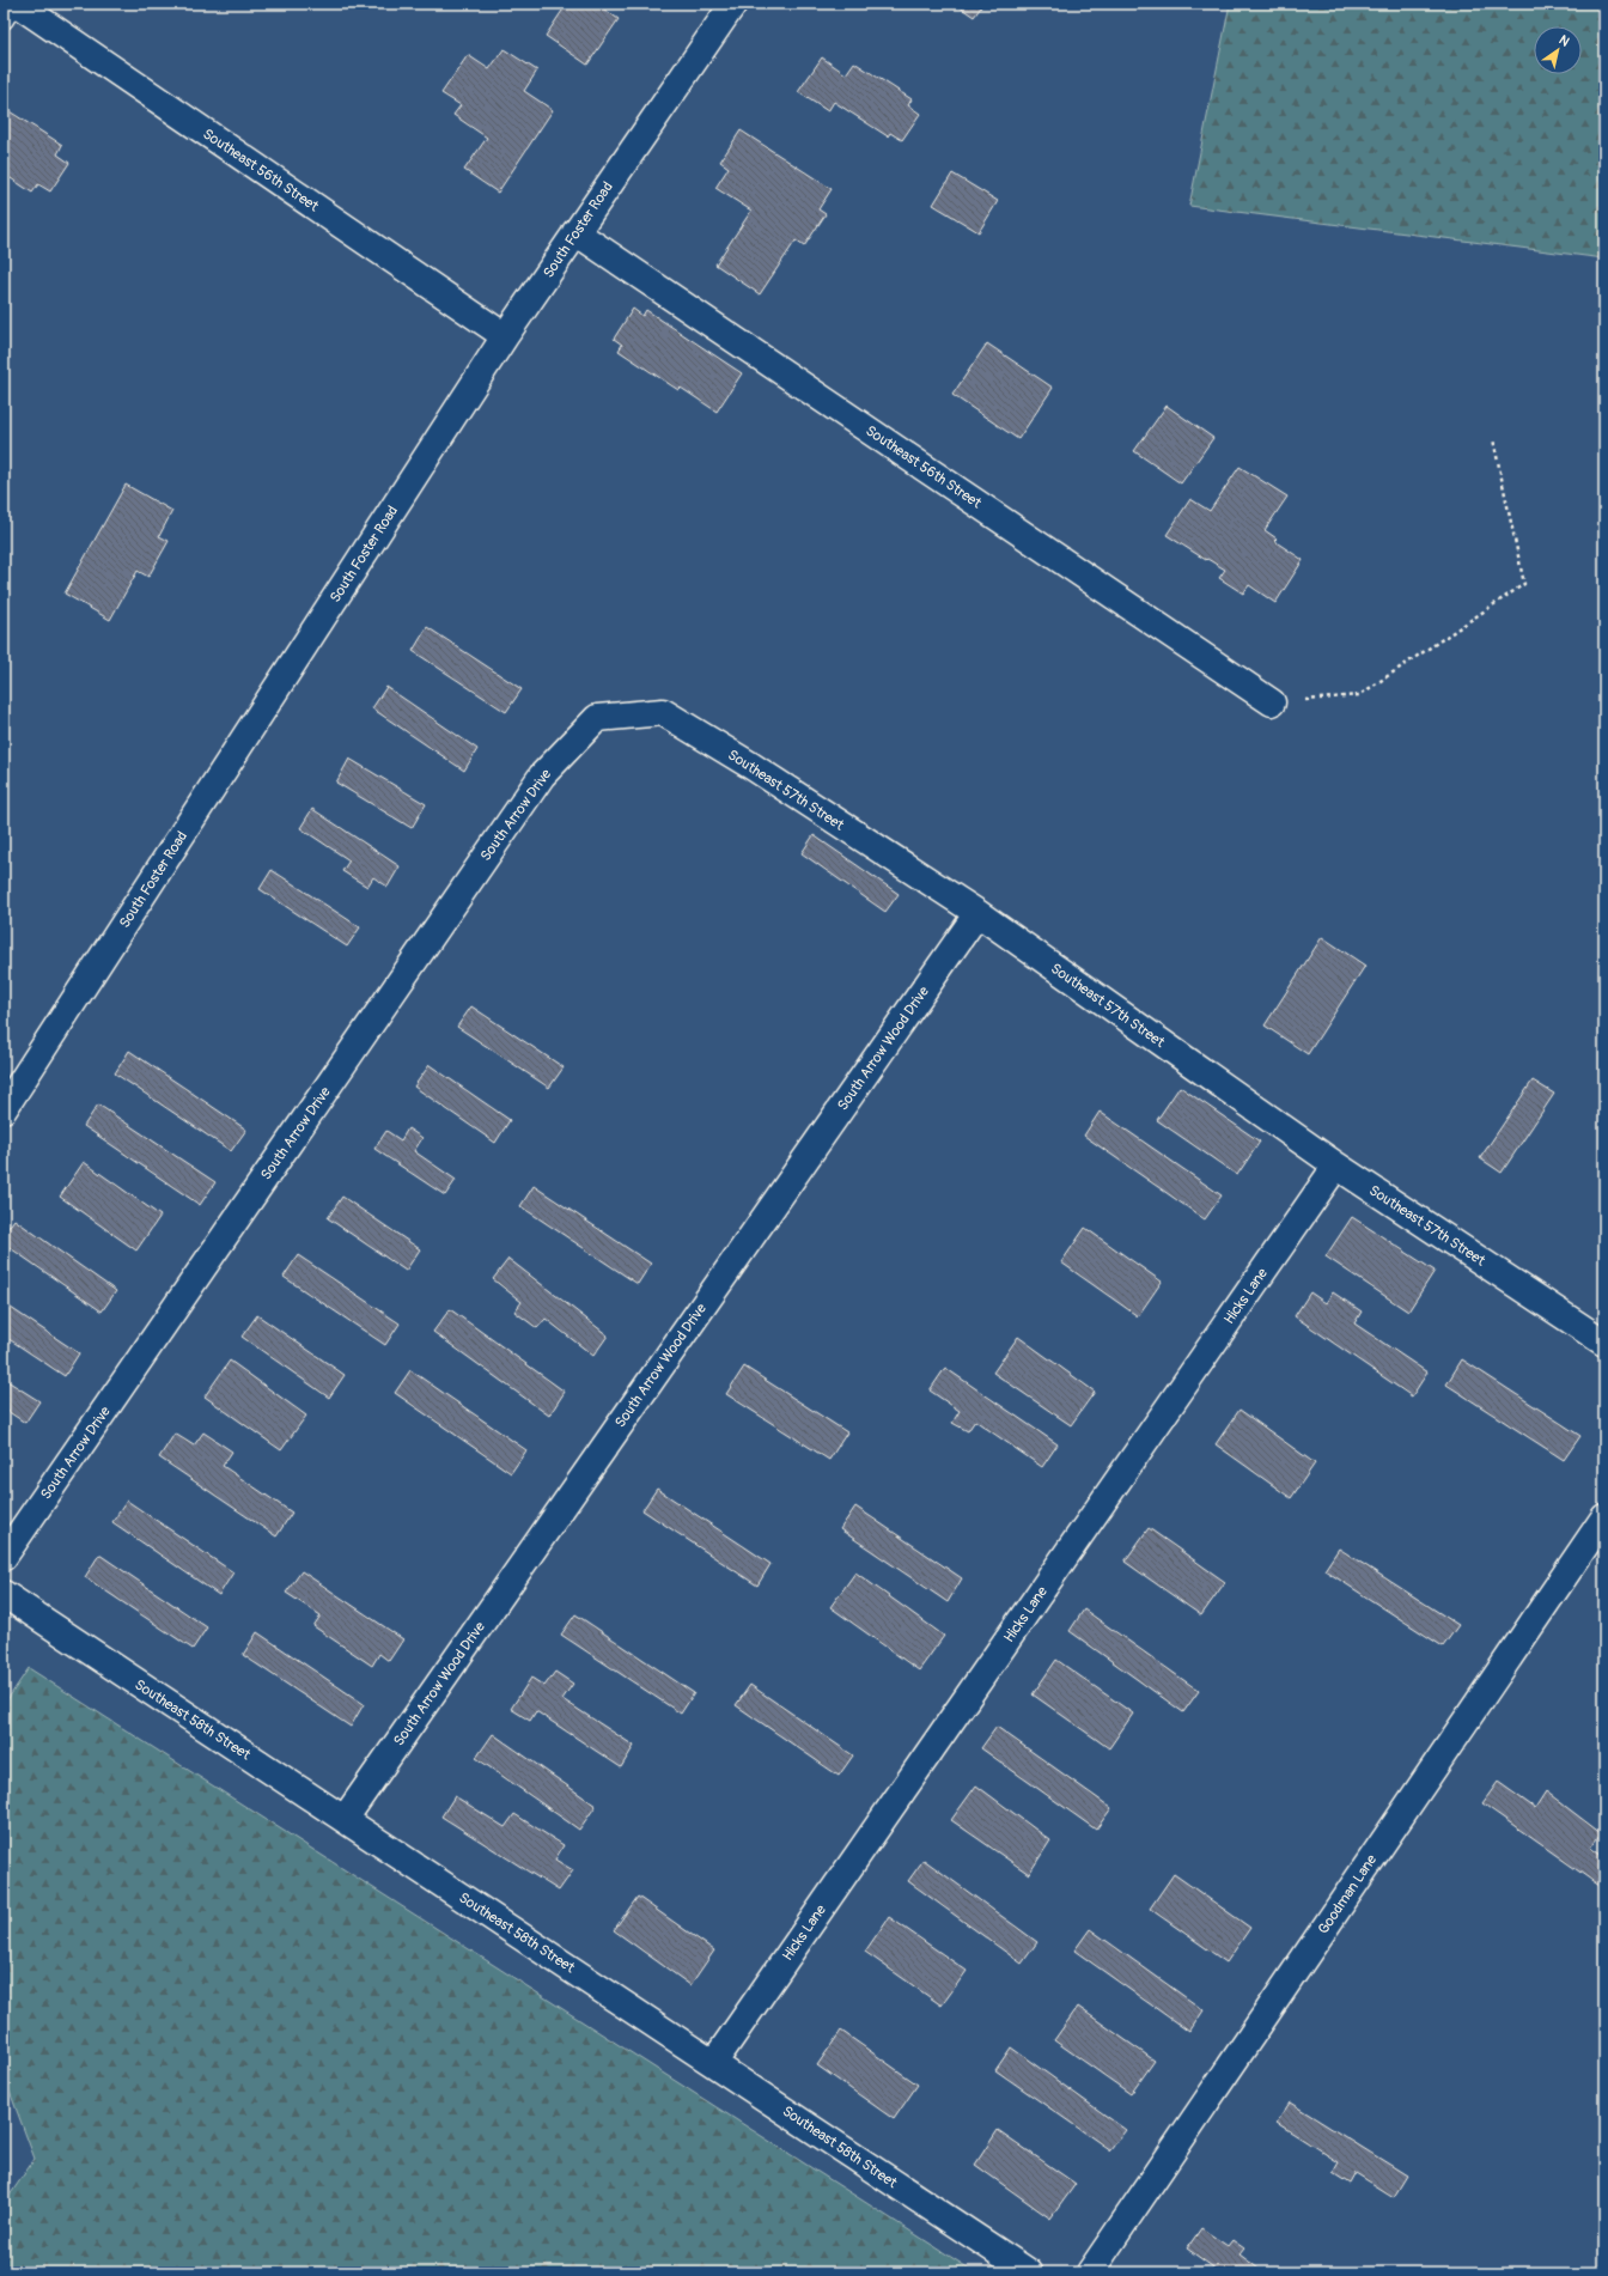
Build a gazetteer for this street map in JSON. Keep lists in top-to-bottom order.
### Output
{
  "streets": {
    "street": [
      "Southeast 56th Street",
      "South Foster Road",
      "Southeast 57th Street",
      "South Arrow Drive",
      "South Arrow Wood Drive",
      "Hicks Lane",
      "Southeast 58th Street",
      "Goodman Lane"
    ]
  },
  "crossings": [
    ["Southeast 56th Street", "South Foster Road"],
    ["Southeast 57th Street", "South Arrow Drive"],
    ["Southeast 57th Street", "South Arrow Wood Drive"],
    ["Southeast 57th Street", "Hicks Lane"],
    ["South Arrow Wood Drive", "Southeast 58th Street"],
    ["Hicks Lane", "Southeast 58th Street"]
  ],
  "north": "top right"
}
